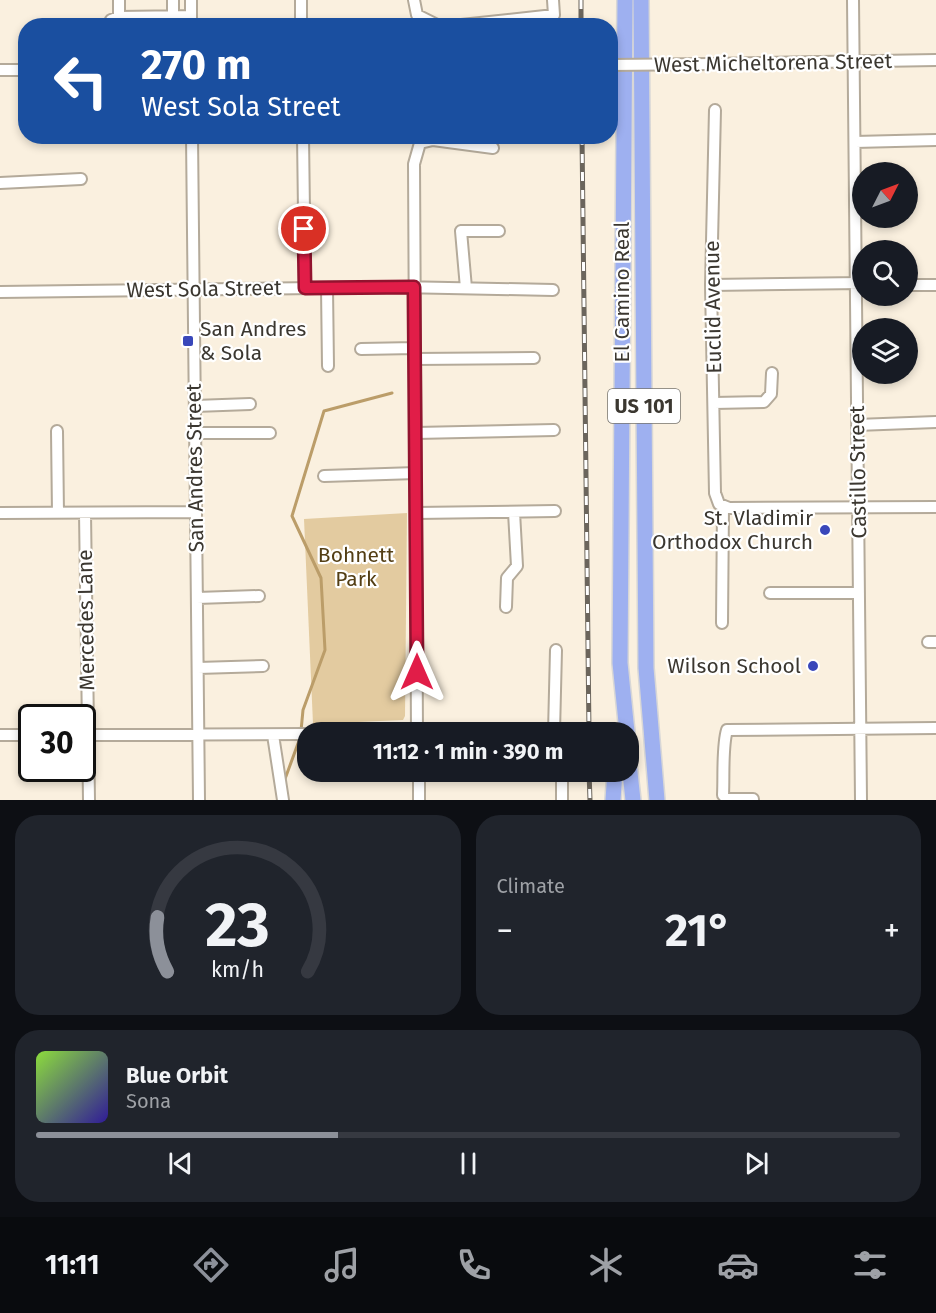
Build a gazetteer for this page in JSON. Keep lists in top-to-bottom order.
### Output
{
  "streets": {
    "highway": ["El Camino Real", "US 101"],
    "street": [
      "West Micheltorena Street",
      "West Sola Street",
      "Euclid Avenue",
      "San Andres Street",
      "Castillo Street",
      "Mercedes Lane"
    ]
  },
  "crossings": [
    ["West Micheltorena Street", "Castillo Street"],
    ["West Sola Street", "San Andres Street"]
  ],
  "parks": ["Bohnett Park"],
  "places": {
    "transit": ["San Andres & Sola"],
    "other": ["St. Vladimir Orthodox Church", "Wilson School"]
  },
  "north": "top right",
  "page": {
    "turn": ["270 m", "West Sola Street"],
    "limit": "30",
    "trip": "11:12 · 1 min · 390 m",
    "tile": "Climate",
    "heat": ["−", "21°", "+"],
    "song": ["Blue Orbit", "Sona"],
    "tabs": "11:11",
    "gauge": ["23", "km/h"]
  }
}
